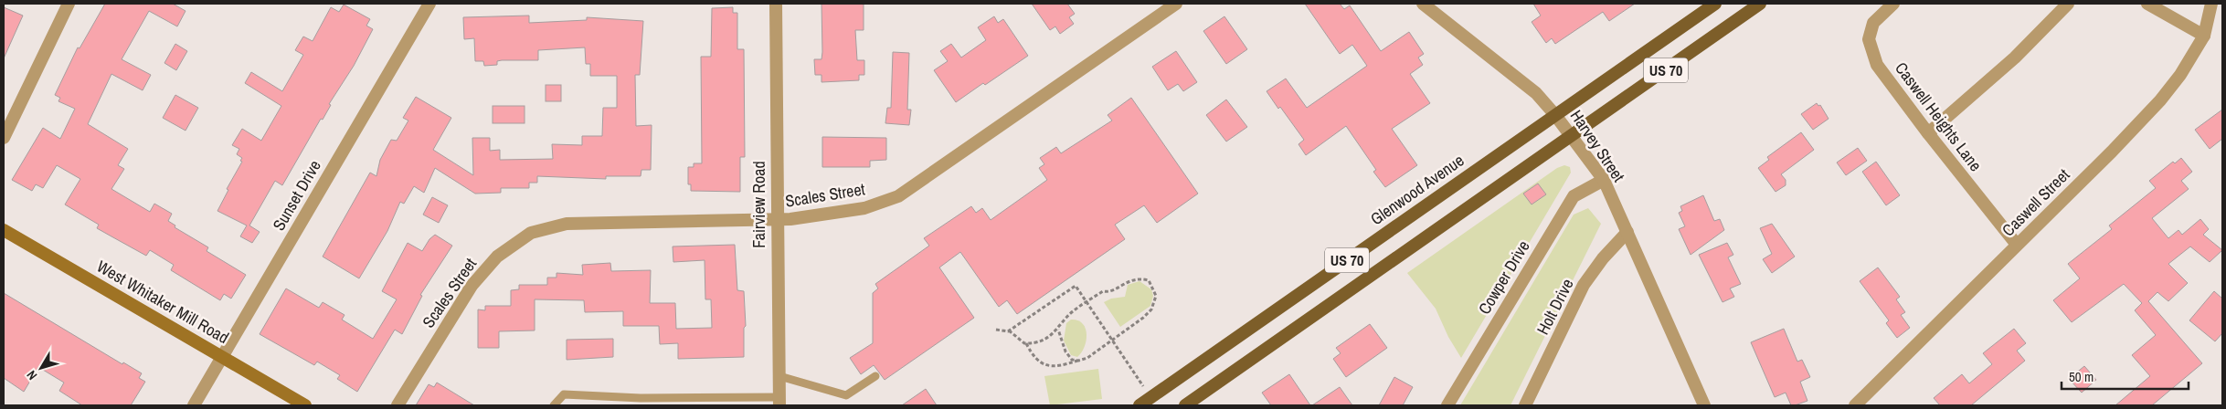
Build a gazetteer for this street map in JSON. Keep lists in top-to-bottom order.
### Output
{
  "streets": {
    "main road": ["US 70", "Glenwood Avenue", "West Whitaker Mill Road"],
    "street": [
      "Caswell Heights Lane",
      "Harvey Street",
      "Sunset Drive",
      "Scales Street",
      "Caswell Street",
      "Fairview Road",
      "Cowper Drive",
      "Holt Drive"
    ]
  },
  "crossings": [
    ["US 70", "Harvey Street"],
    ["Caswell Heights Lane", "Caswell Street"],
    ["Harvey Street", "Glenwood Avenue"],
    ["Harvey Street", "Cowper Drive"],
    ["Harvey Street", "Holt Drive"],
    ["Sunset Drive", "West Whitaker Mill Road"],
    ["Scales Street", "Fairview Road"]
  ],
  "scale_bar": "50 m",
  "north": "bottom left"
}
